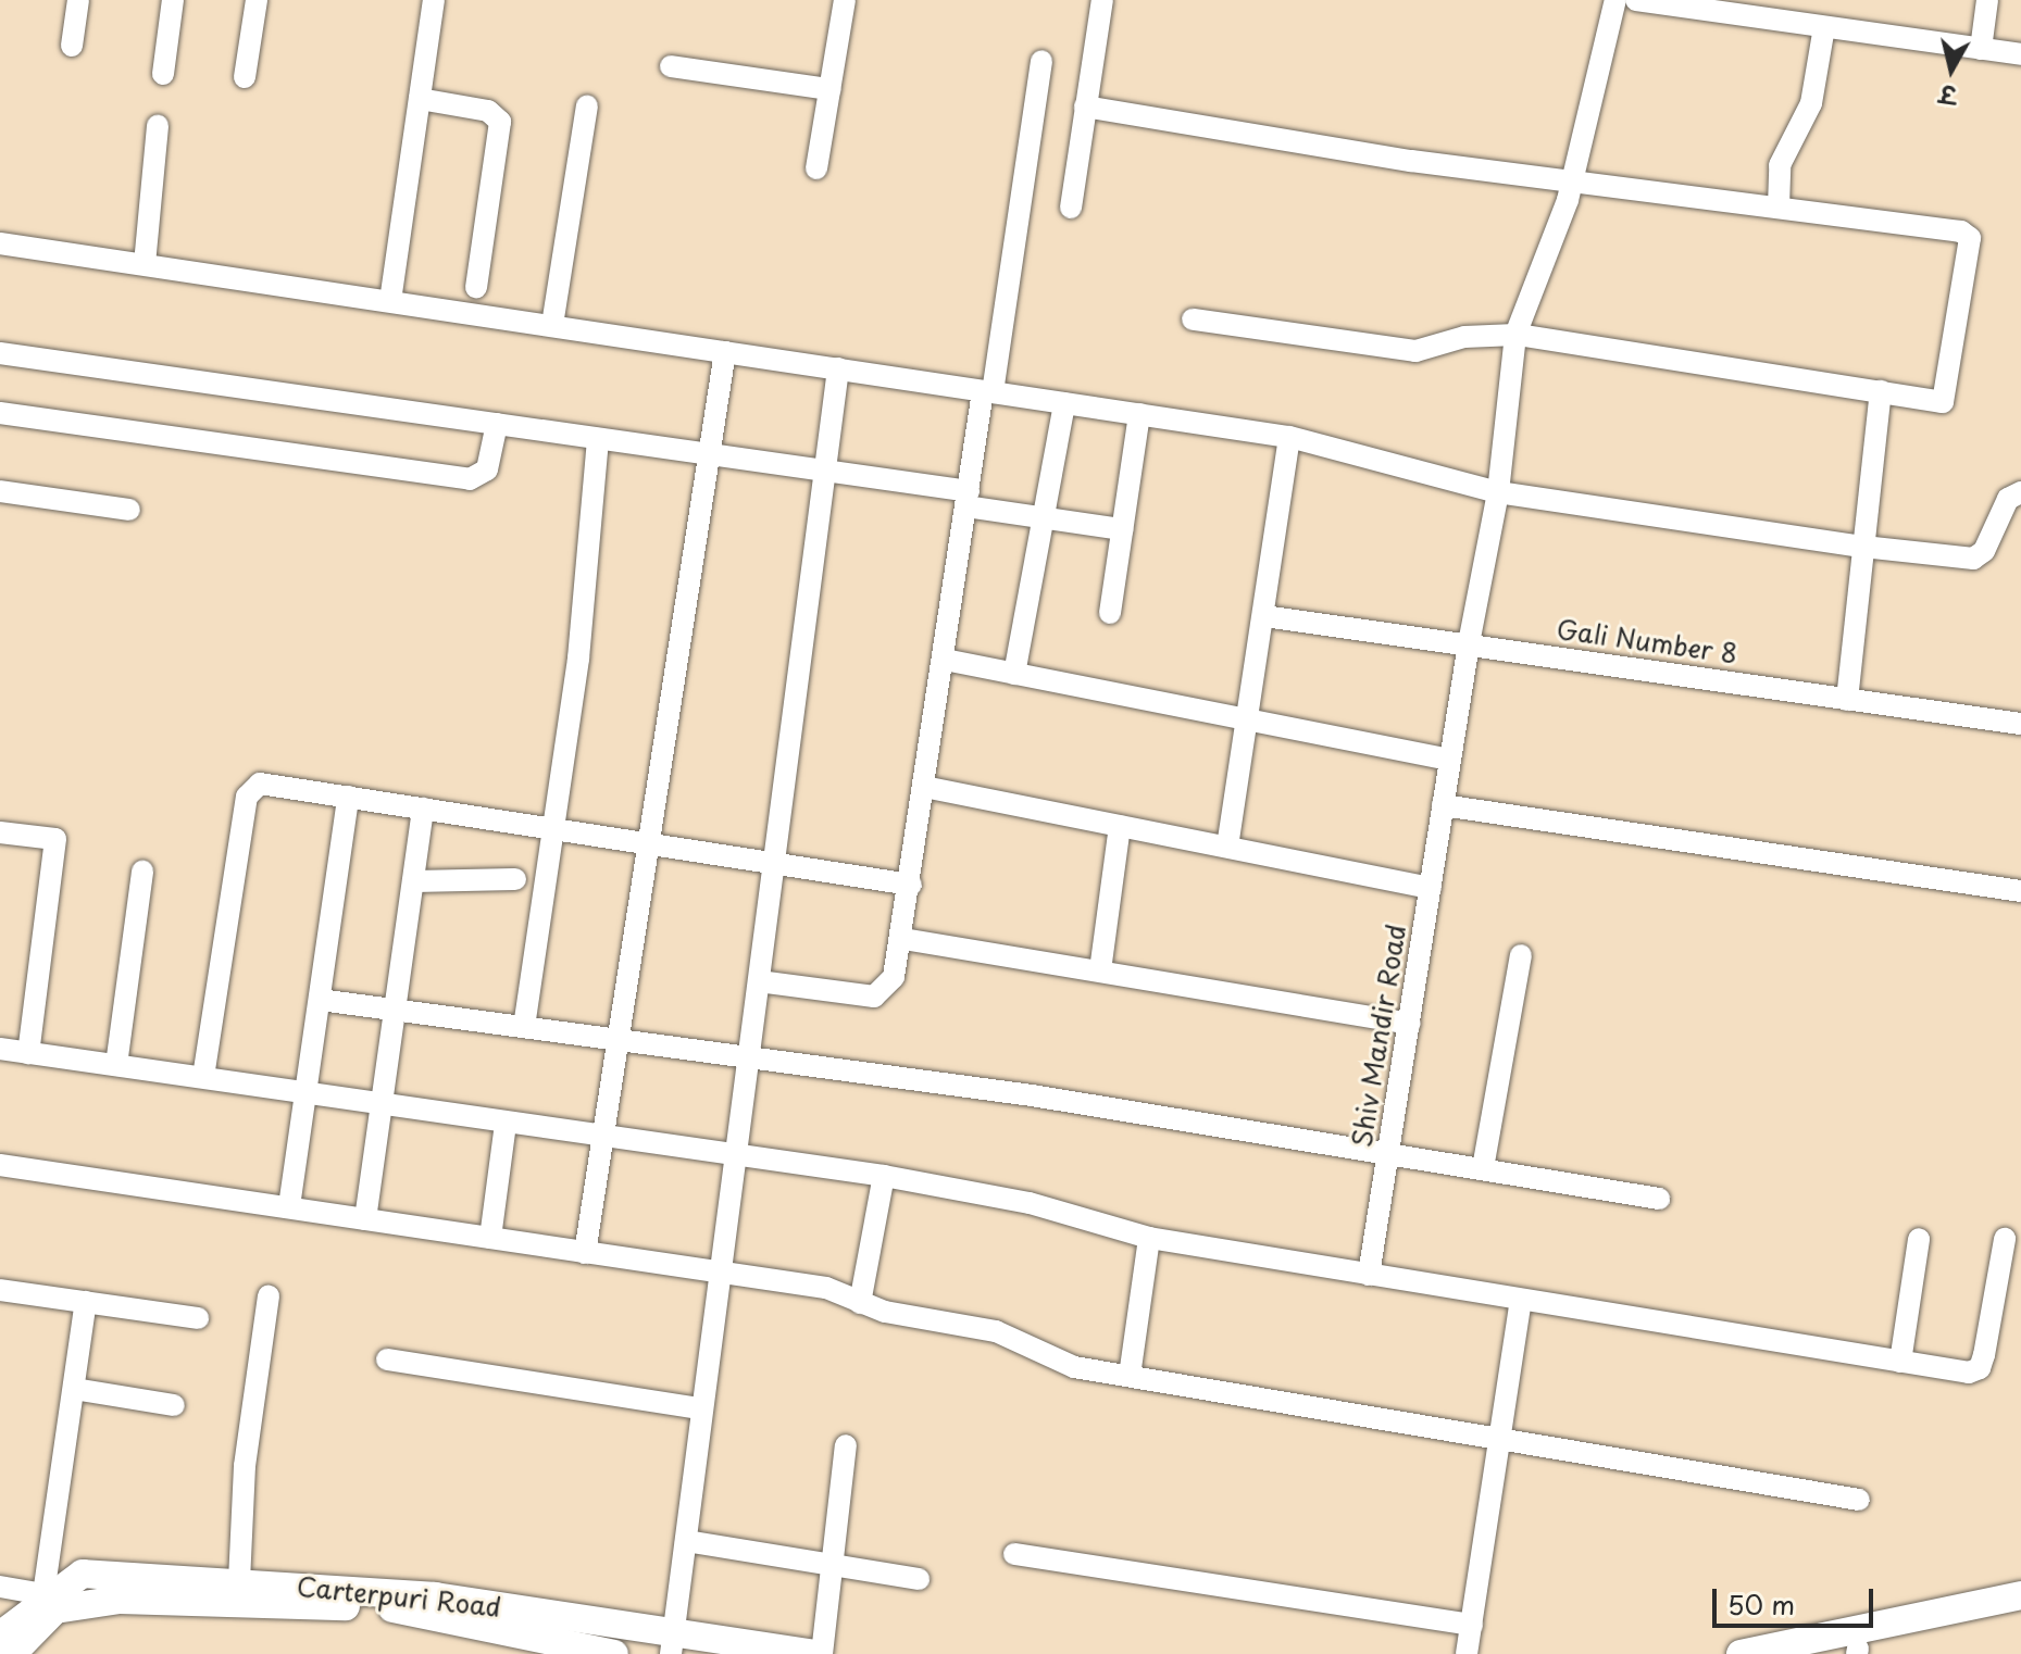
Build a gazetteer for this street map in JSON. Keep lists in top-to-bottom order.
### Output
{
  "streets": {
    "main road": ["Carterpuri Road"],
    "street": ["Gali Number 8", "Shiv Mandir Road"]
  },
  "crossings": [
    ["Gali Number 8", "Shiv Mandir Road"]
  ],
  "scale_bar": "50 m",
  "north": "bottom"
}
